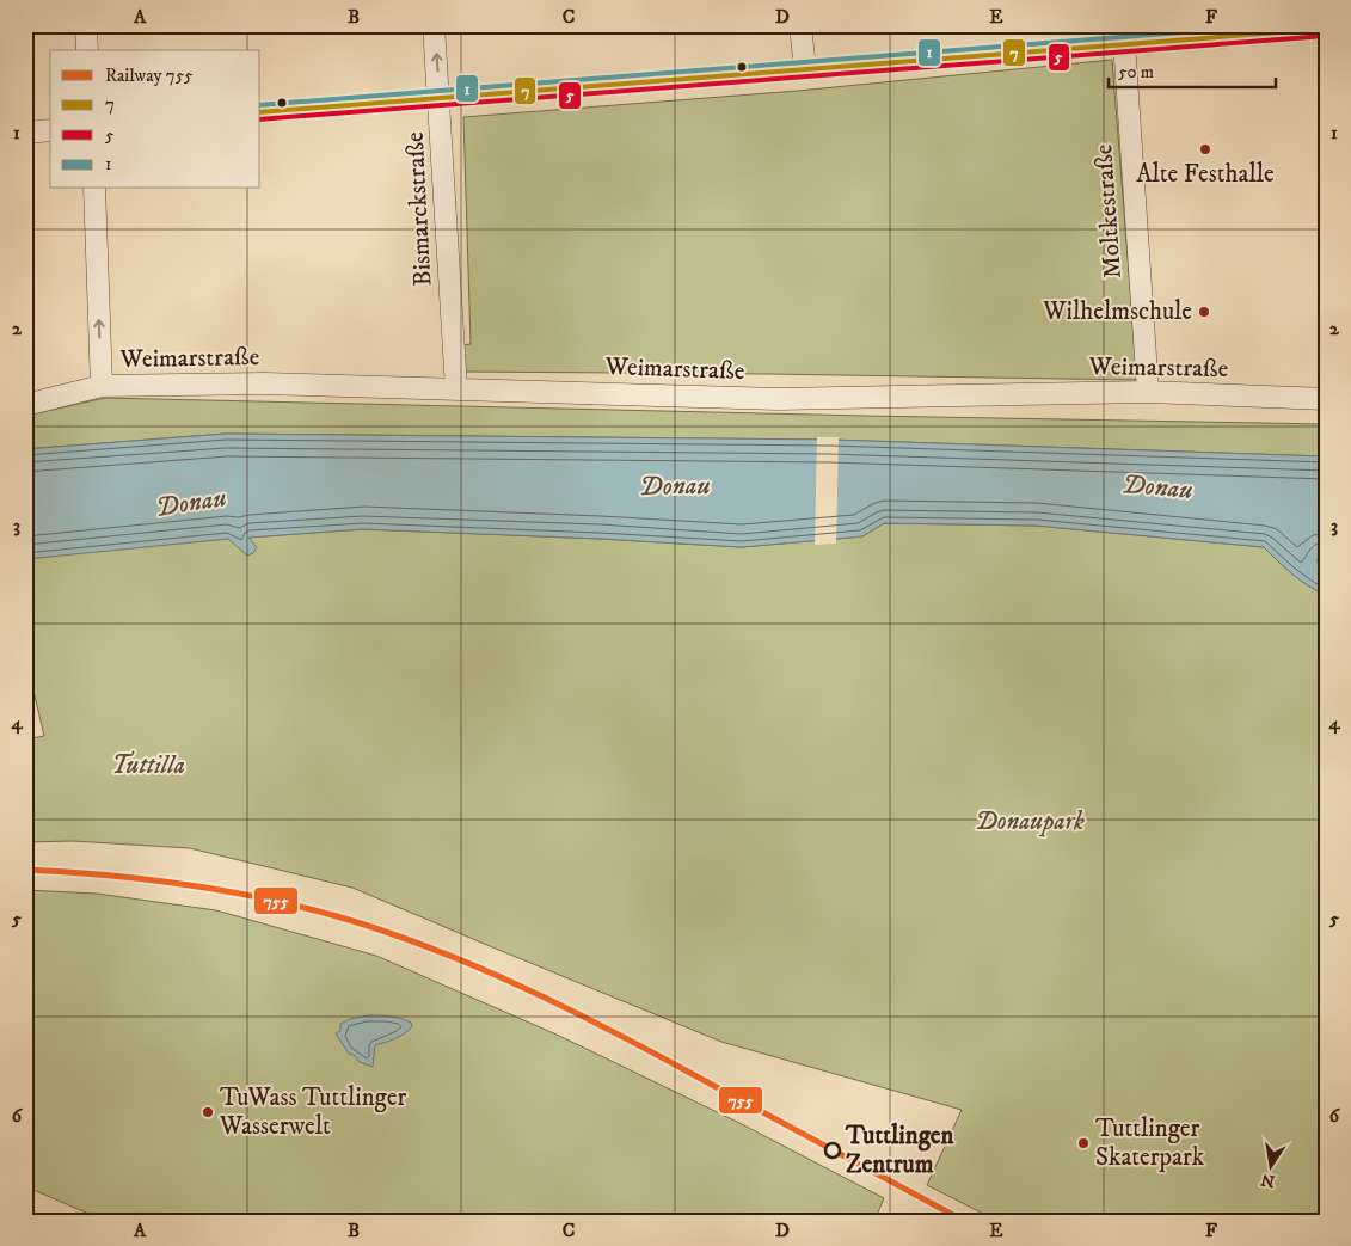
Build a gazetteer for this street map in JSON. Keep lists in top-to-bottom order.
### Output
{
  "streets": {
    "street": ["Bismarckstraße", "Moltkestraße", "Weimarstraße"]
  },
  "crossings": [
    ["Bismarckstraße", "Weimarstraße"],
    ["Moltkestraße", "Weimarstraße"]
  ],
  "water": ["Donau"],
  "parks": ["Tuttilla", "Donaupark"],
  "places": [
    "Alte Festhalle",
    "Wilhelmschule",
    "TuWass Tuttlinger Wasserwelt",
    "Tuttlinger Skaterpark",
    "Tuttlingen Zentrum"
  ],
  "lines": [
    "transit line 1",
    "transit line 7",
    "transit line 5",
    "rail line 755"
  ],
  "legend": [
    "Railway 755",
    "7",
    "5",
    "1"
  ],
  "scale_bar": "50 m",
  "north": "bottom",
  "grid": {
    "columns": [
      "A",
      "B",
      "C",
      "D",
      "E",
      "F"
    ],
    "rows": [
      "1",
      "2",
      "3",
      "4",
      "5",
      "6"
    ]
  }
}
